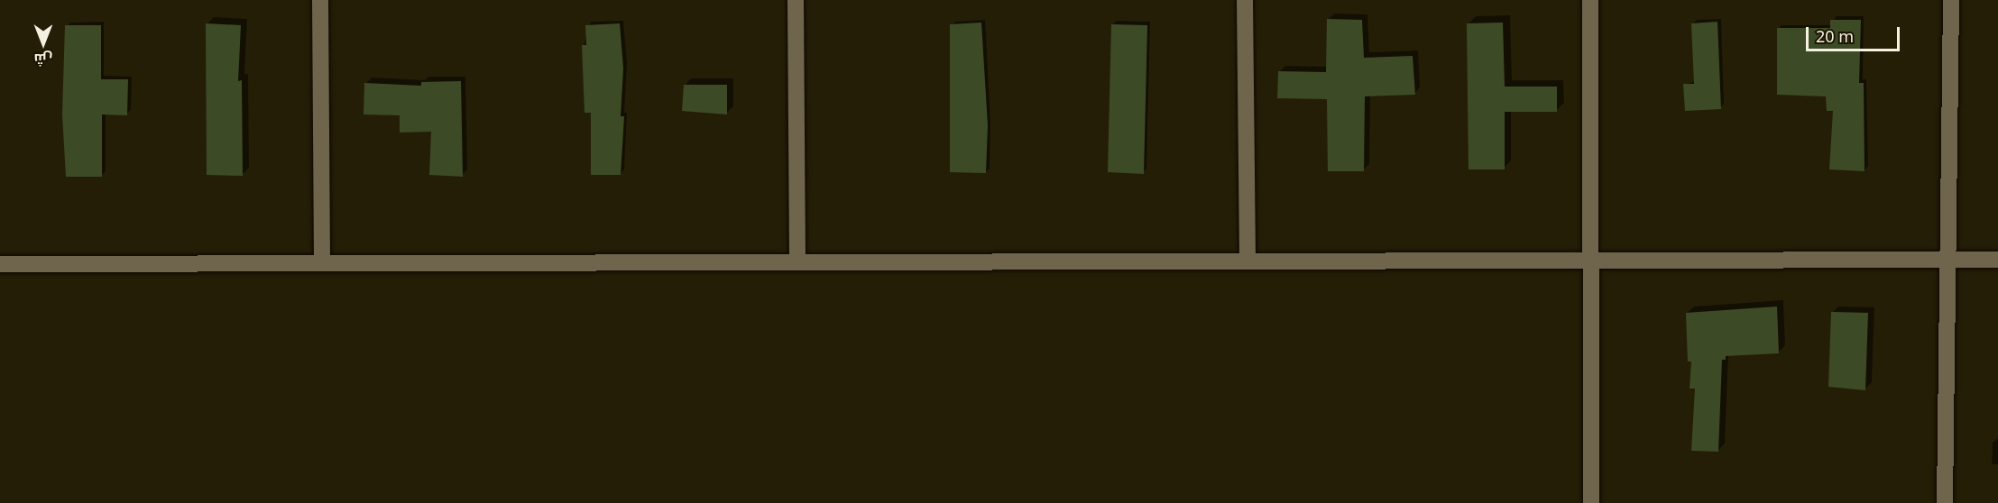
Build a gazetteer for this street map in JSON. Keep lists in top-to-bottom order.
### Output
{
  "scale_bar": "20 m",
  "north": "bottom"
}
